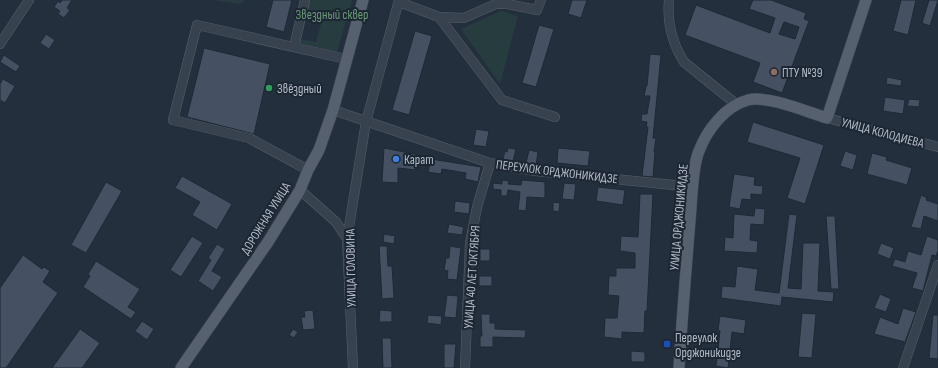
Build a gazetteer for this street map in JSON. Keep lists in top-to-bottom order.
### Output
{
  "streets": {
    "main road": ["УЛИЦА ОРДЖОНИКИДЗЕ", "ДОРОЖНАЯ УЛИЦА"],
    "street": [
      "УЛИЦА КОЛОДИЕВА",
      "ПЕРЕУЛОК ОРДЖОНИКИДЗЕ",
      "УЛИЦА ГОЛОВИНА",
      "УЛИЦА 40 ЛЕТ ОКТЯБРЯ"
    ]
  },
  "crossings": [
    ["УЛИЦА КОЛОДИЕВА", "УЛИЦА ОРДЖОНИКИДЗЕ"],
    ["ПЕРЕУЛОК ОРДЖОНИКИДЗЕ", "УЛИЦА ОРДЖОНИКИДЗЕ"],
    ["ПЕРЕУЛОК ОРДЖОНИКИДЗЕ", "ДОРОЖНАЯ УЛИЦА"],
    ["ПЕРЕУЛОК ОРДЖОНИКИДЗЕ", "УЛИЦА ГОЛОВИНА"],
    ["ПЕРЕУЛОК ОРДЖОНИКИДЗЕ", "УЛИЦА 40 ЛЕТ ОКТЯБРЯ"]
  ],
  "parks": ["Звездный сквер"],
  "places": {
    "other": ["ПТУ №39", "Звёздный", "Карат"],
    "transit": ["Переулок Орджоникидзе"]
  }
}
